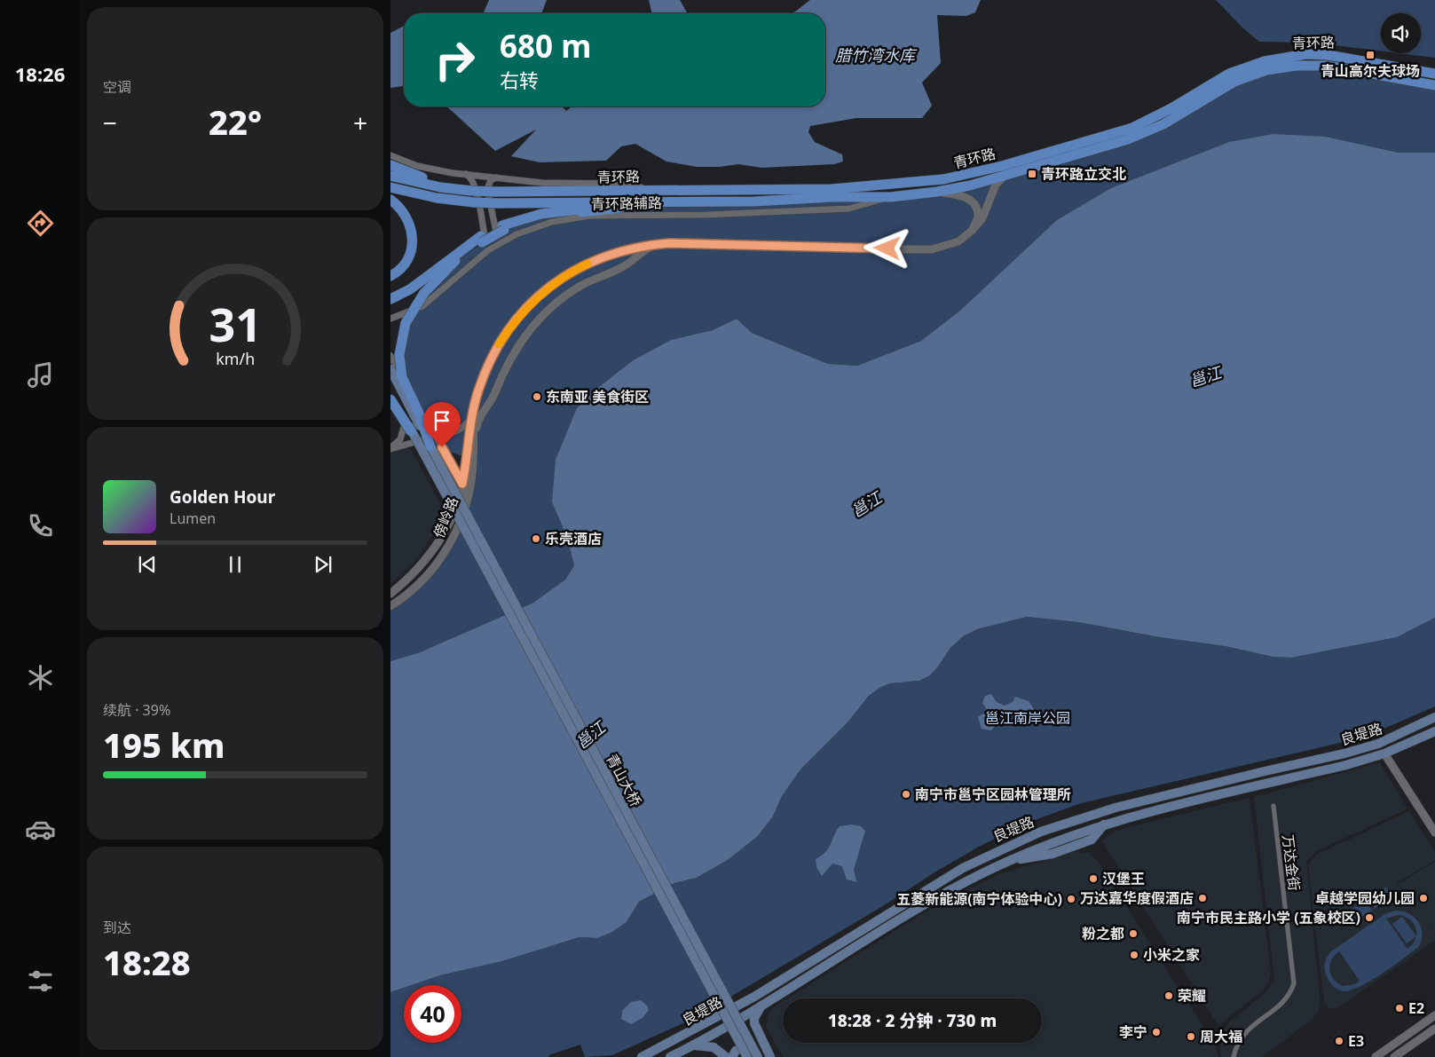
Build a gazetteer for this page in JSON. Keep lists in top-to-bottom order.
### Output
{
  "streets": {
    "main road": ["青环路", "良堤路", "青山大桥"],
    "street": ["青环路辅路", "傍岭路", "万达金街"]
  },
  "crossings": [
    ["青环路", "青环路辅路"]
  ],
  "water": ["腊竹湾水库", "邕江"],
  "parks": ["邕江南岸公园"],
  "places": {
    "transit": ["青山高尔夫球场", "青环路立交北"],
    "other": [
      "东南亚 美食街区",
      "乐壳酒店",
      "南宁市邕宁区园林管理所",
      "汉堡王",
      "万达嘉华度假酒店",
      "卓越学园幼儿园",
      "五菱新能源(南宁体验中心)",
      "南宁市民主路小学 (五象校区)",
      "粉之都",
      "小米之家",
      "荣耀",
      "E2",
      "李宁",
      "周大福",
      "E3"
    ]
  },
  "page": {
    "tabs": "18:26",
    "tile": [
      "空调",
      ["续航 · 39%", "195 km"],
      ["到达", "18:28"]
    ],
    "turn": ["680 m", "右转"],
    "heat": ["−", "22°", "+"],
    "song": ["Golden Hour", "Lumen"],
    "limit": "40",
    "trip": "18:28 · 2 分钟 · 730 m",
    "gauge": ["31", "km/h"]
  }
}
